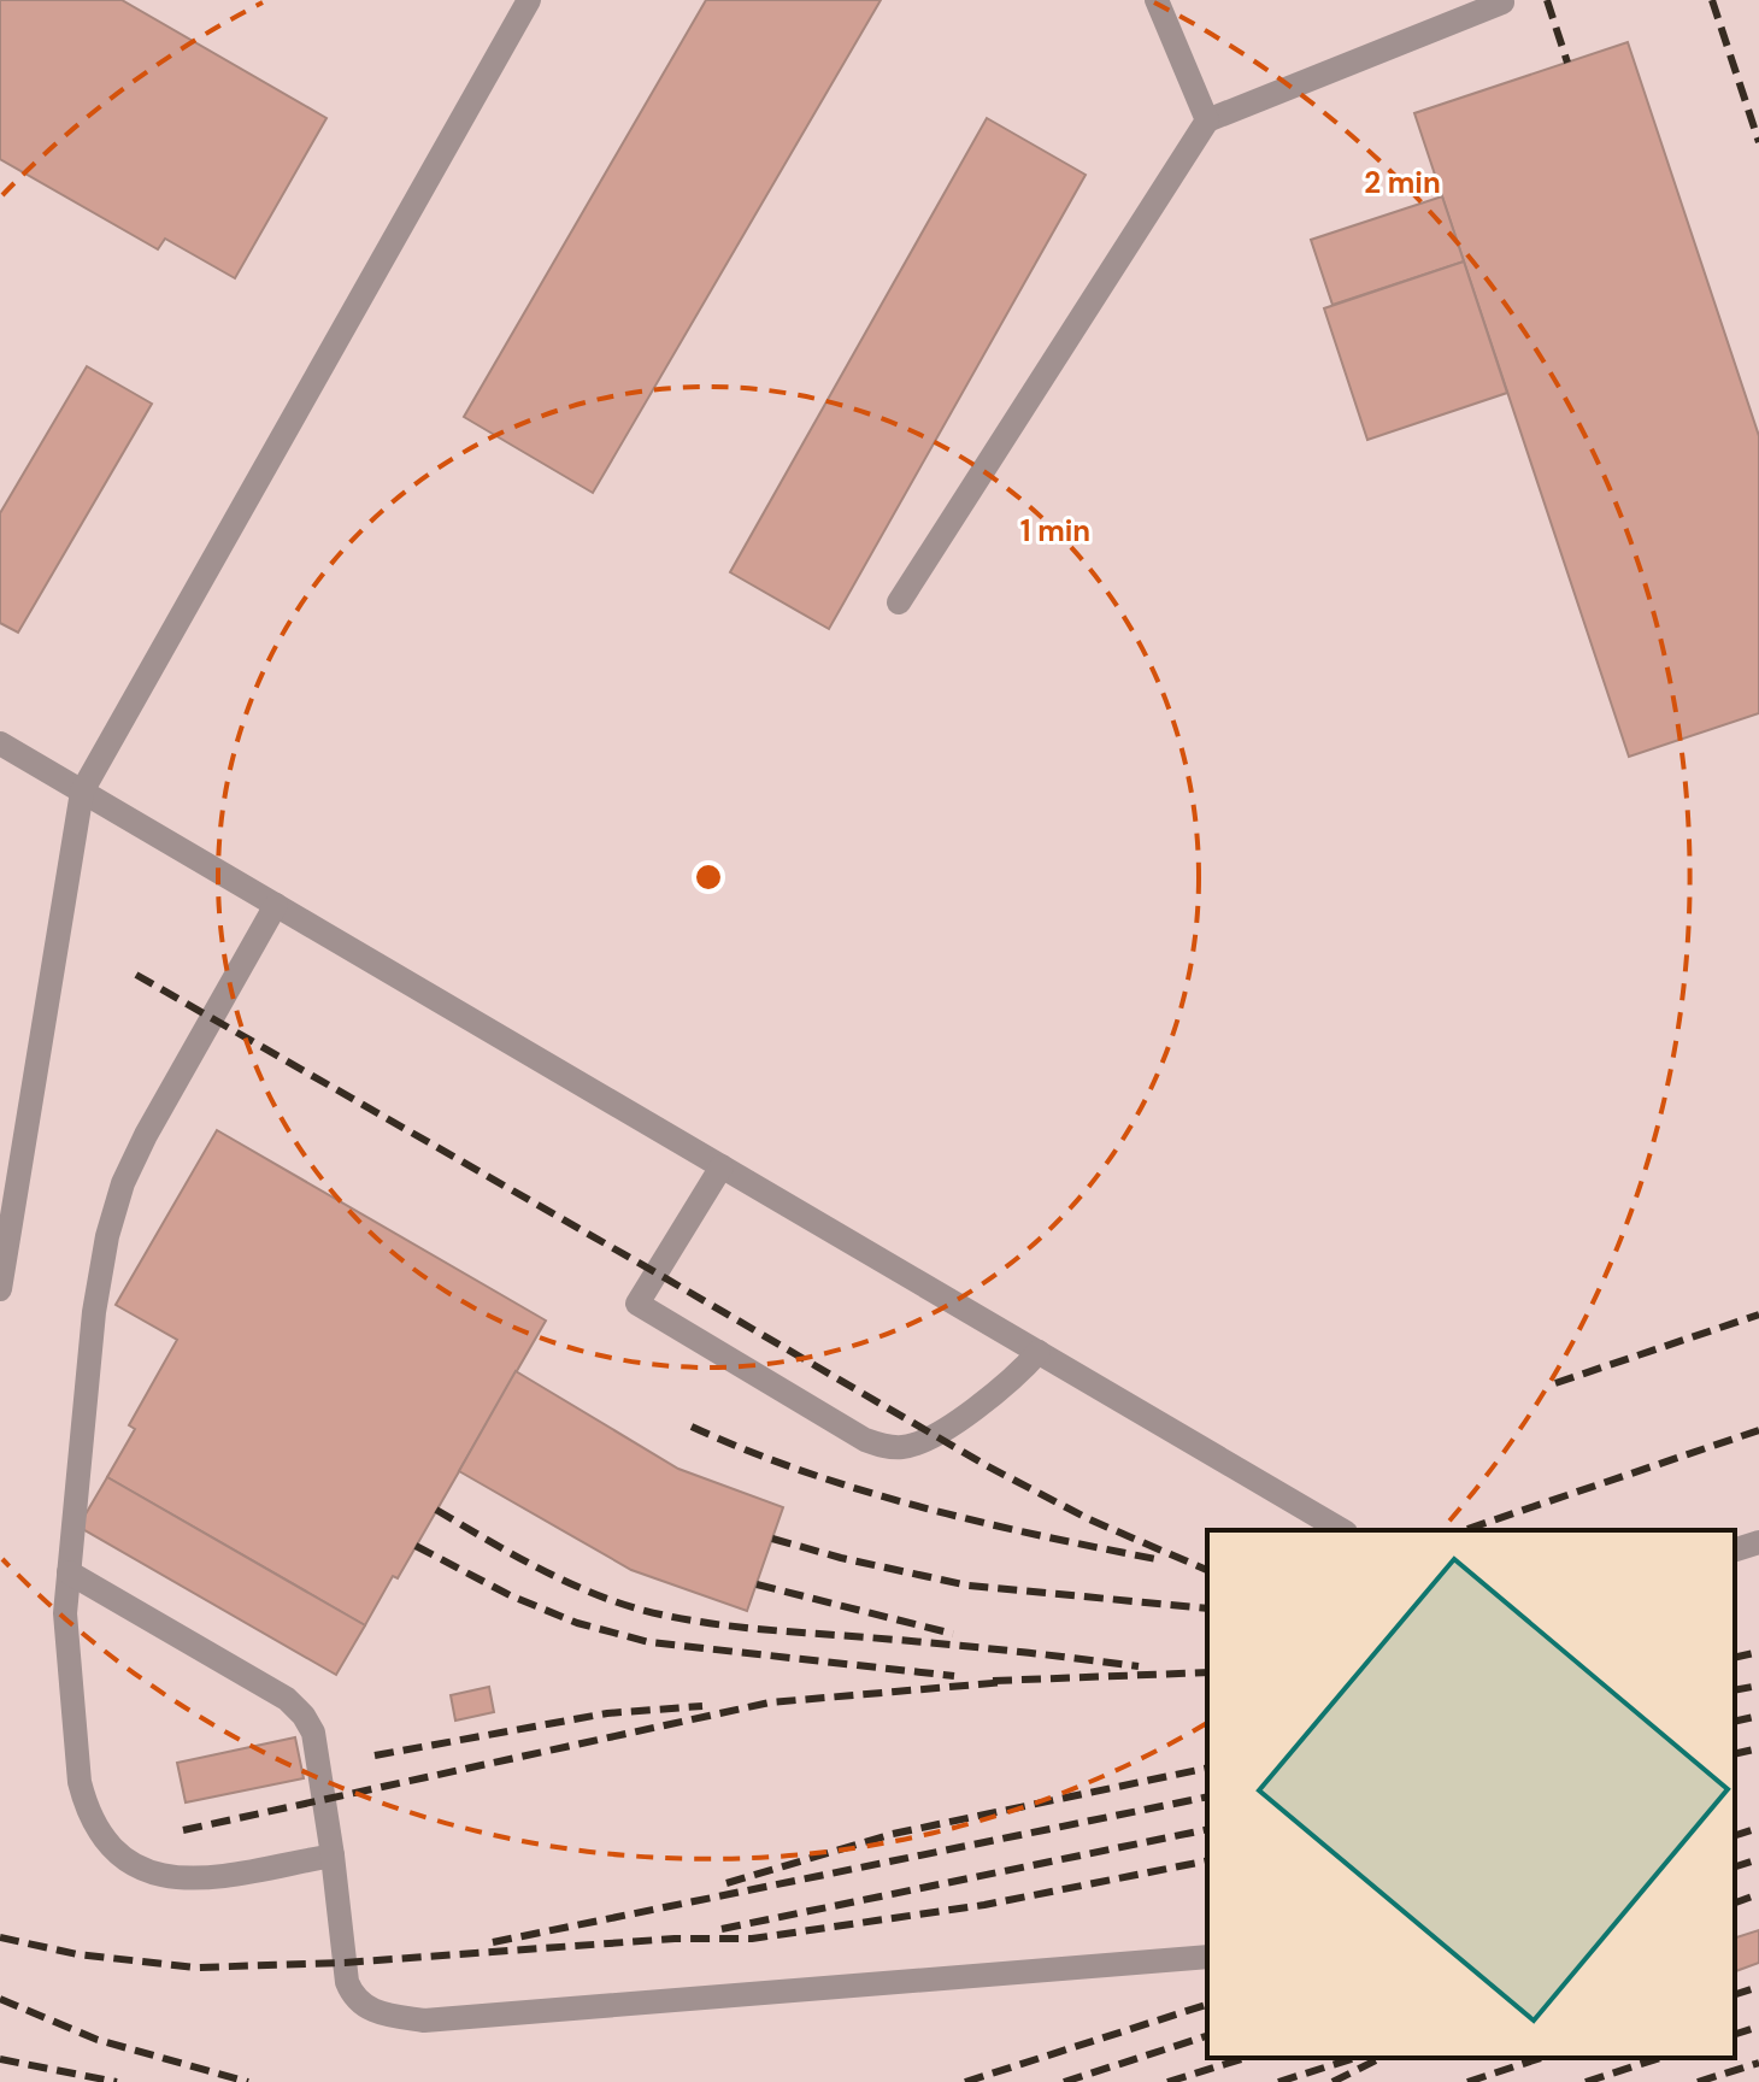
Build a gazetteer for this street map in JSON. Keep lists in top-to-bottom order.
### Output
{
  "rings": ["2 min", "1 min"]
}
